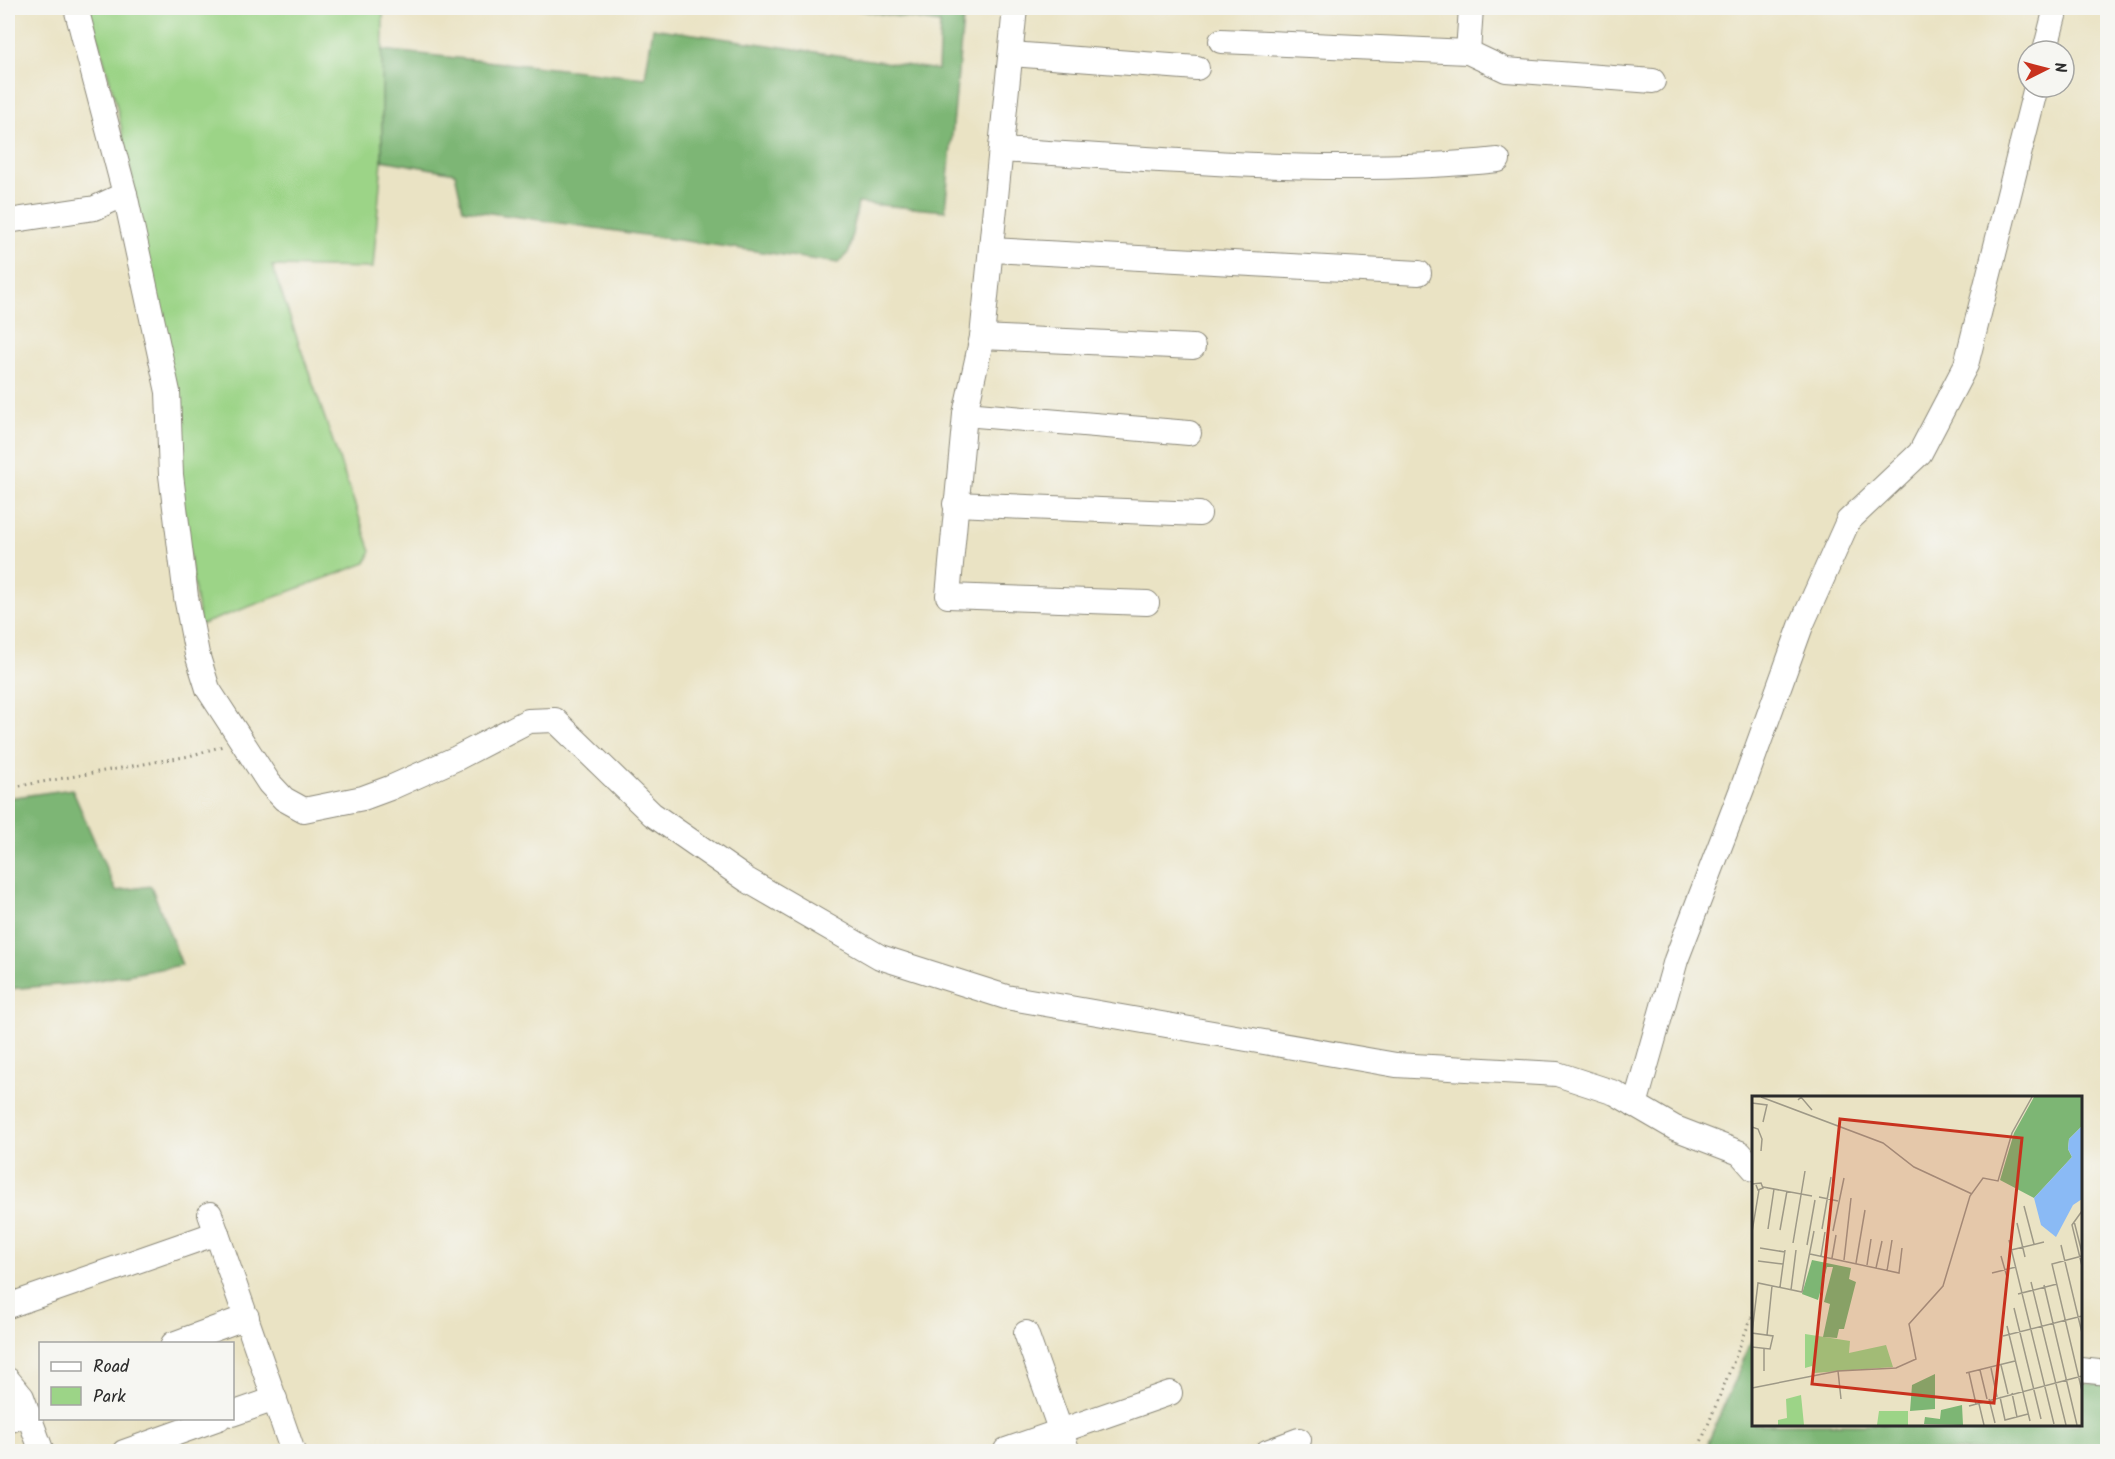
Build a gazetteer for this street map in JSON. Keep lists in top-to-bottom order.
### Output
{
  "legend": ["Road", "Park"],
  "north": "right"
}
